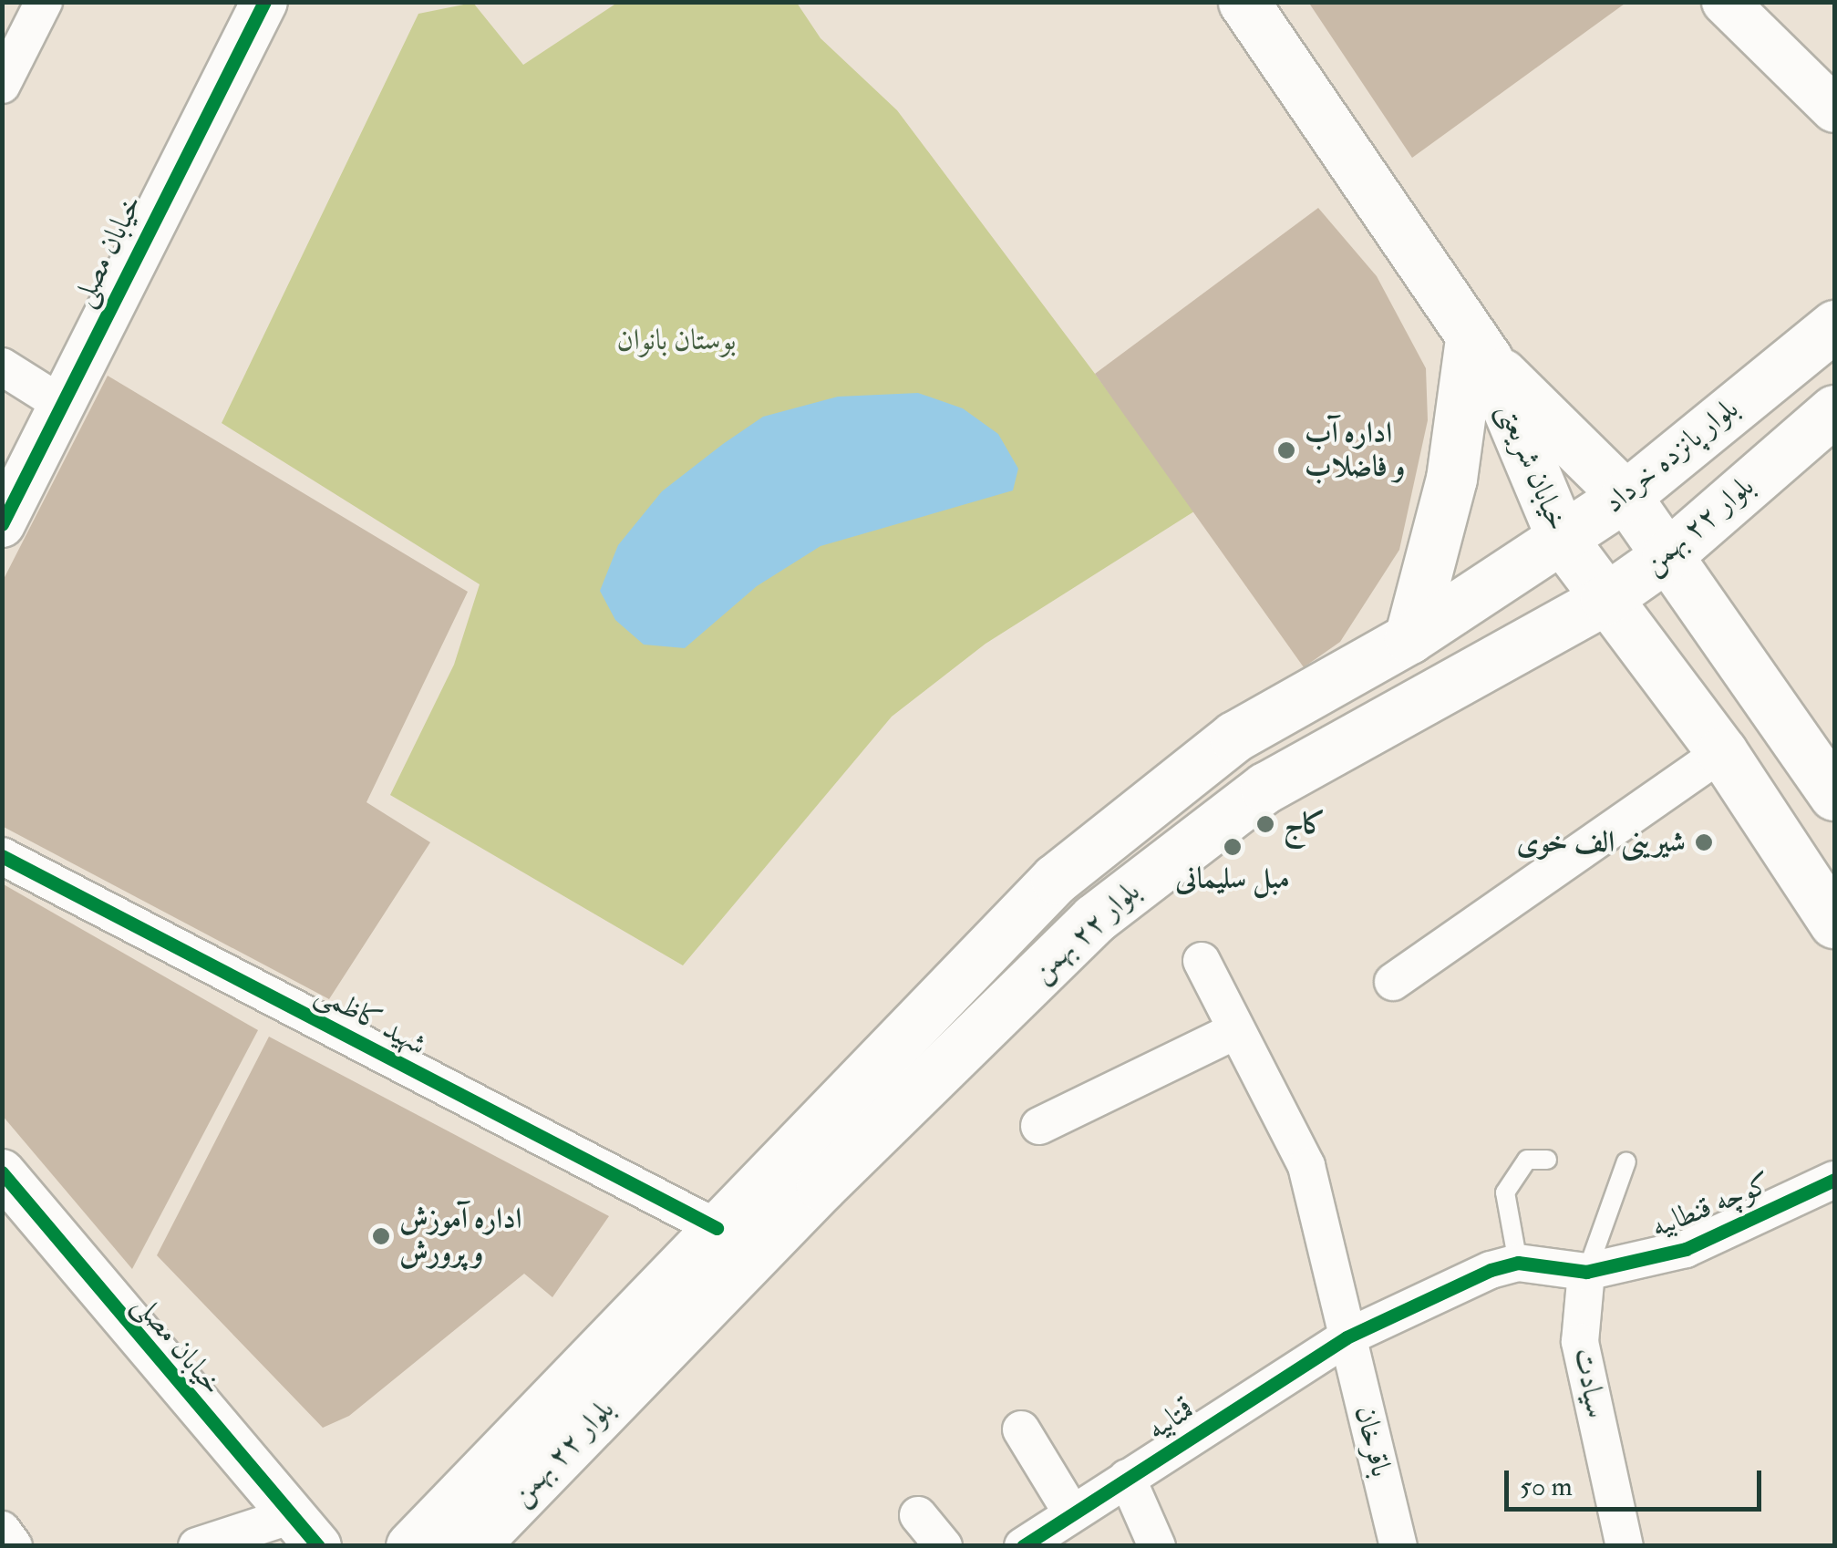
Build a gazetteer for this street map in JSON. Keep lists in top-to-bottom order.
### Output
{
  "streets": {
    "main road": ["بلوار پانزده خرداد", "خیابان شریعتی", "بلوار ۲۲ بهمن"],
    "street": [
      "خیابان مصلی",
      "شهید کاظمی",
      "کوچه قنطابیه",
      "سیادت",
      "قمتابیه",
      "باقرخان"
    ]
  },
  "crossings": [
    ["بلوار پانزده خرداد", "خیابان شریعتی"],
    ["بلوار پانزده خرداد", "بلوار ۲۲ بهمن"],
    ["خیابان شریعتی", "بلوار ۲۲ بهمن"],
    ["بلوار ۲۲ بهمن", "شهید کاظمی"],
    ["کوچه قنطابیه", "سیادت"],
    ["قمتابیه", "باقرخان"]
  ],
  "parks": ["بوستان بانوان"],
  "places": [
    "اداره آب و فاضلاب",
    "کاج",
    "شیرینی الف خوی",
    "مبل سلیمانی",
    "اداره آموزش و پرورش"
  ],
  "scale_bar": "50 m"
}
